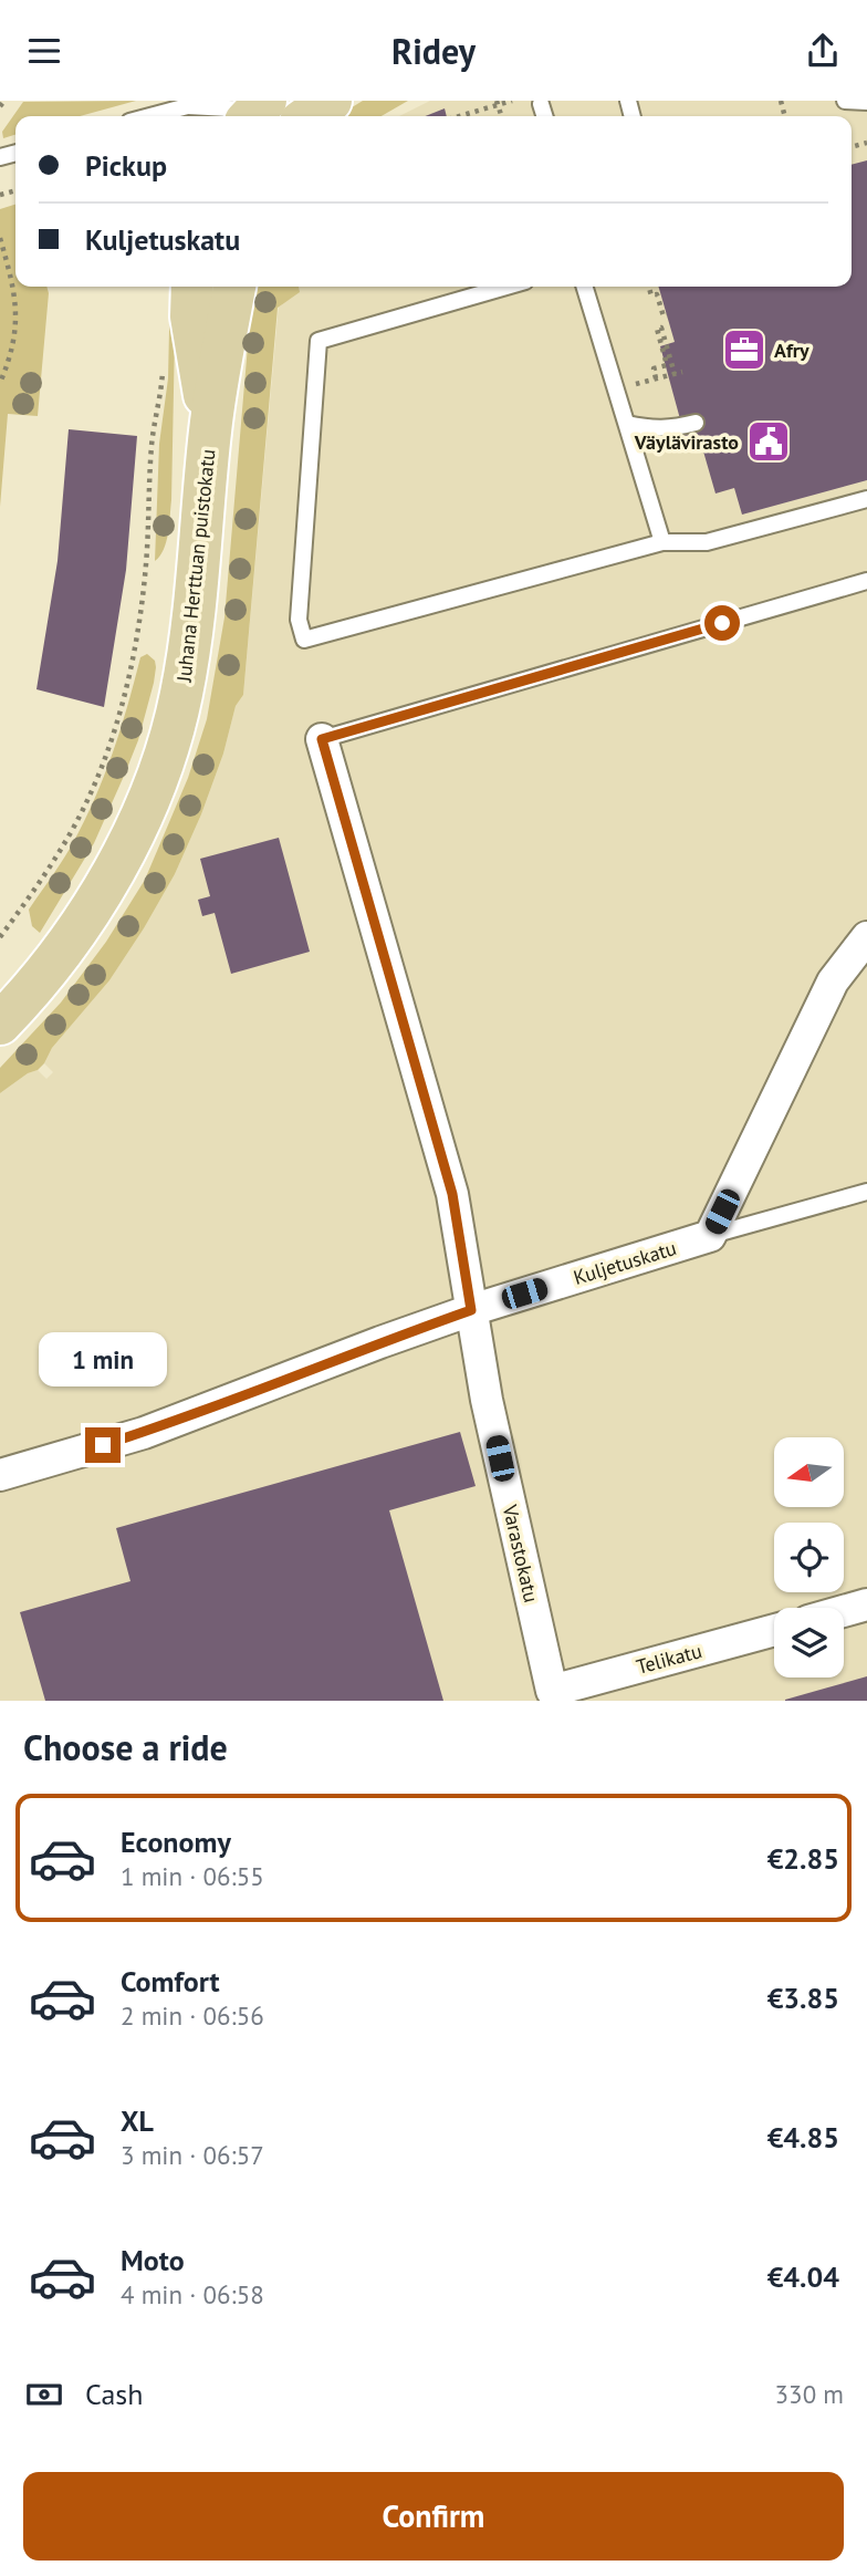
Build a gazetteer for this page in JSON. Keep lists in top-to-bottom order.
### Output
{
  "streets": {
    "main road": ["Juhana Herttuan puistokatu"],
    "street": ["Kuljetuskatu", "Varastokatu", "Telikatu"]
  },
  "crossings": [
    ["Kuljetuskatu", "Varastokatu"],
    ["Varastokatu", "Telikatu"]
  ],
  "places": {
    "office": ["Afry"],
    "public building": ["Väylävirasto"]
  },
  "north": "left",
  "page": {
    "header": "Ridey",
    "banner": ["Pickup", "Kuljetuskatu"],
    "bubble": "1 min",
    "heading": "Choose a ride",
    "list": [
      {
        "name": "Economy",
        "note": "1 min · 06:55",
        "value": "€2.85"
      },
      {
        "name": "Comfort",
        "note": "2 min · 06:56",
        "value": "€3.85"
      },
      {
        "name": "XL",
        "note": "3 min · 06:57",
        "value": "€4.85"
      },
      {
        "name": "Moto",
        "note": "4 min · 06:58",
        "value": "€4.04"
      }
    ],
    "pay": ["Cash", "330 m"],
    "buttons": "Confirm"
  }
}
